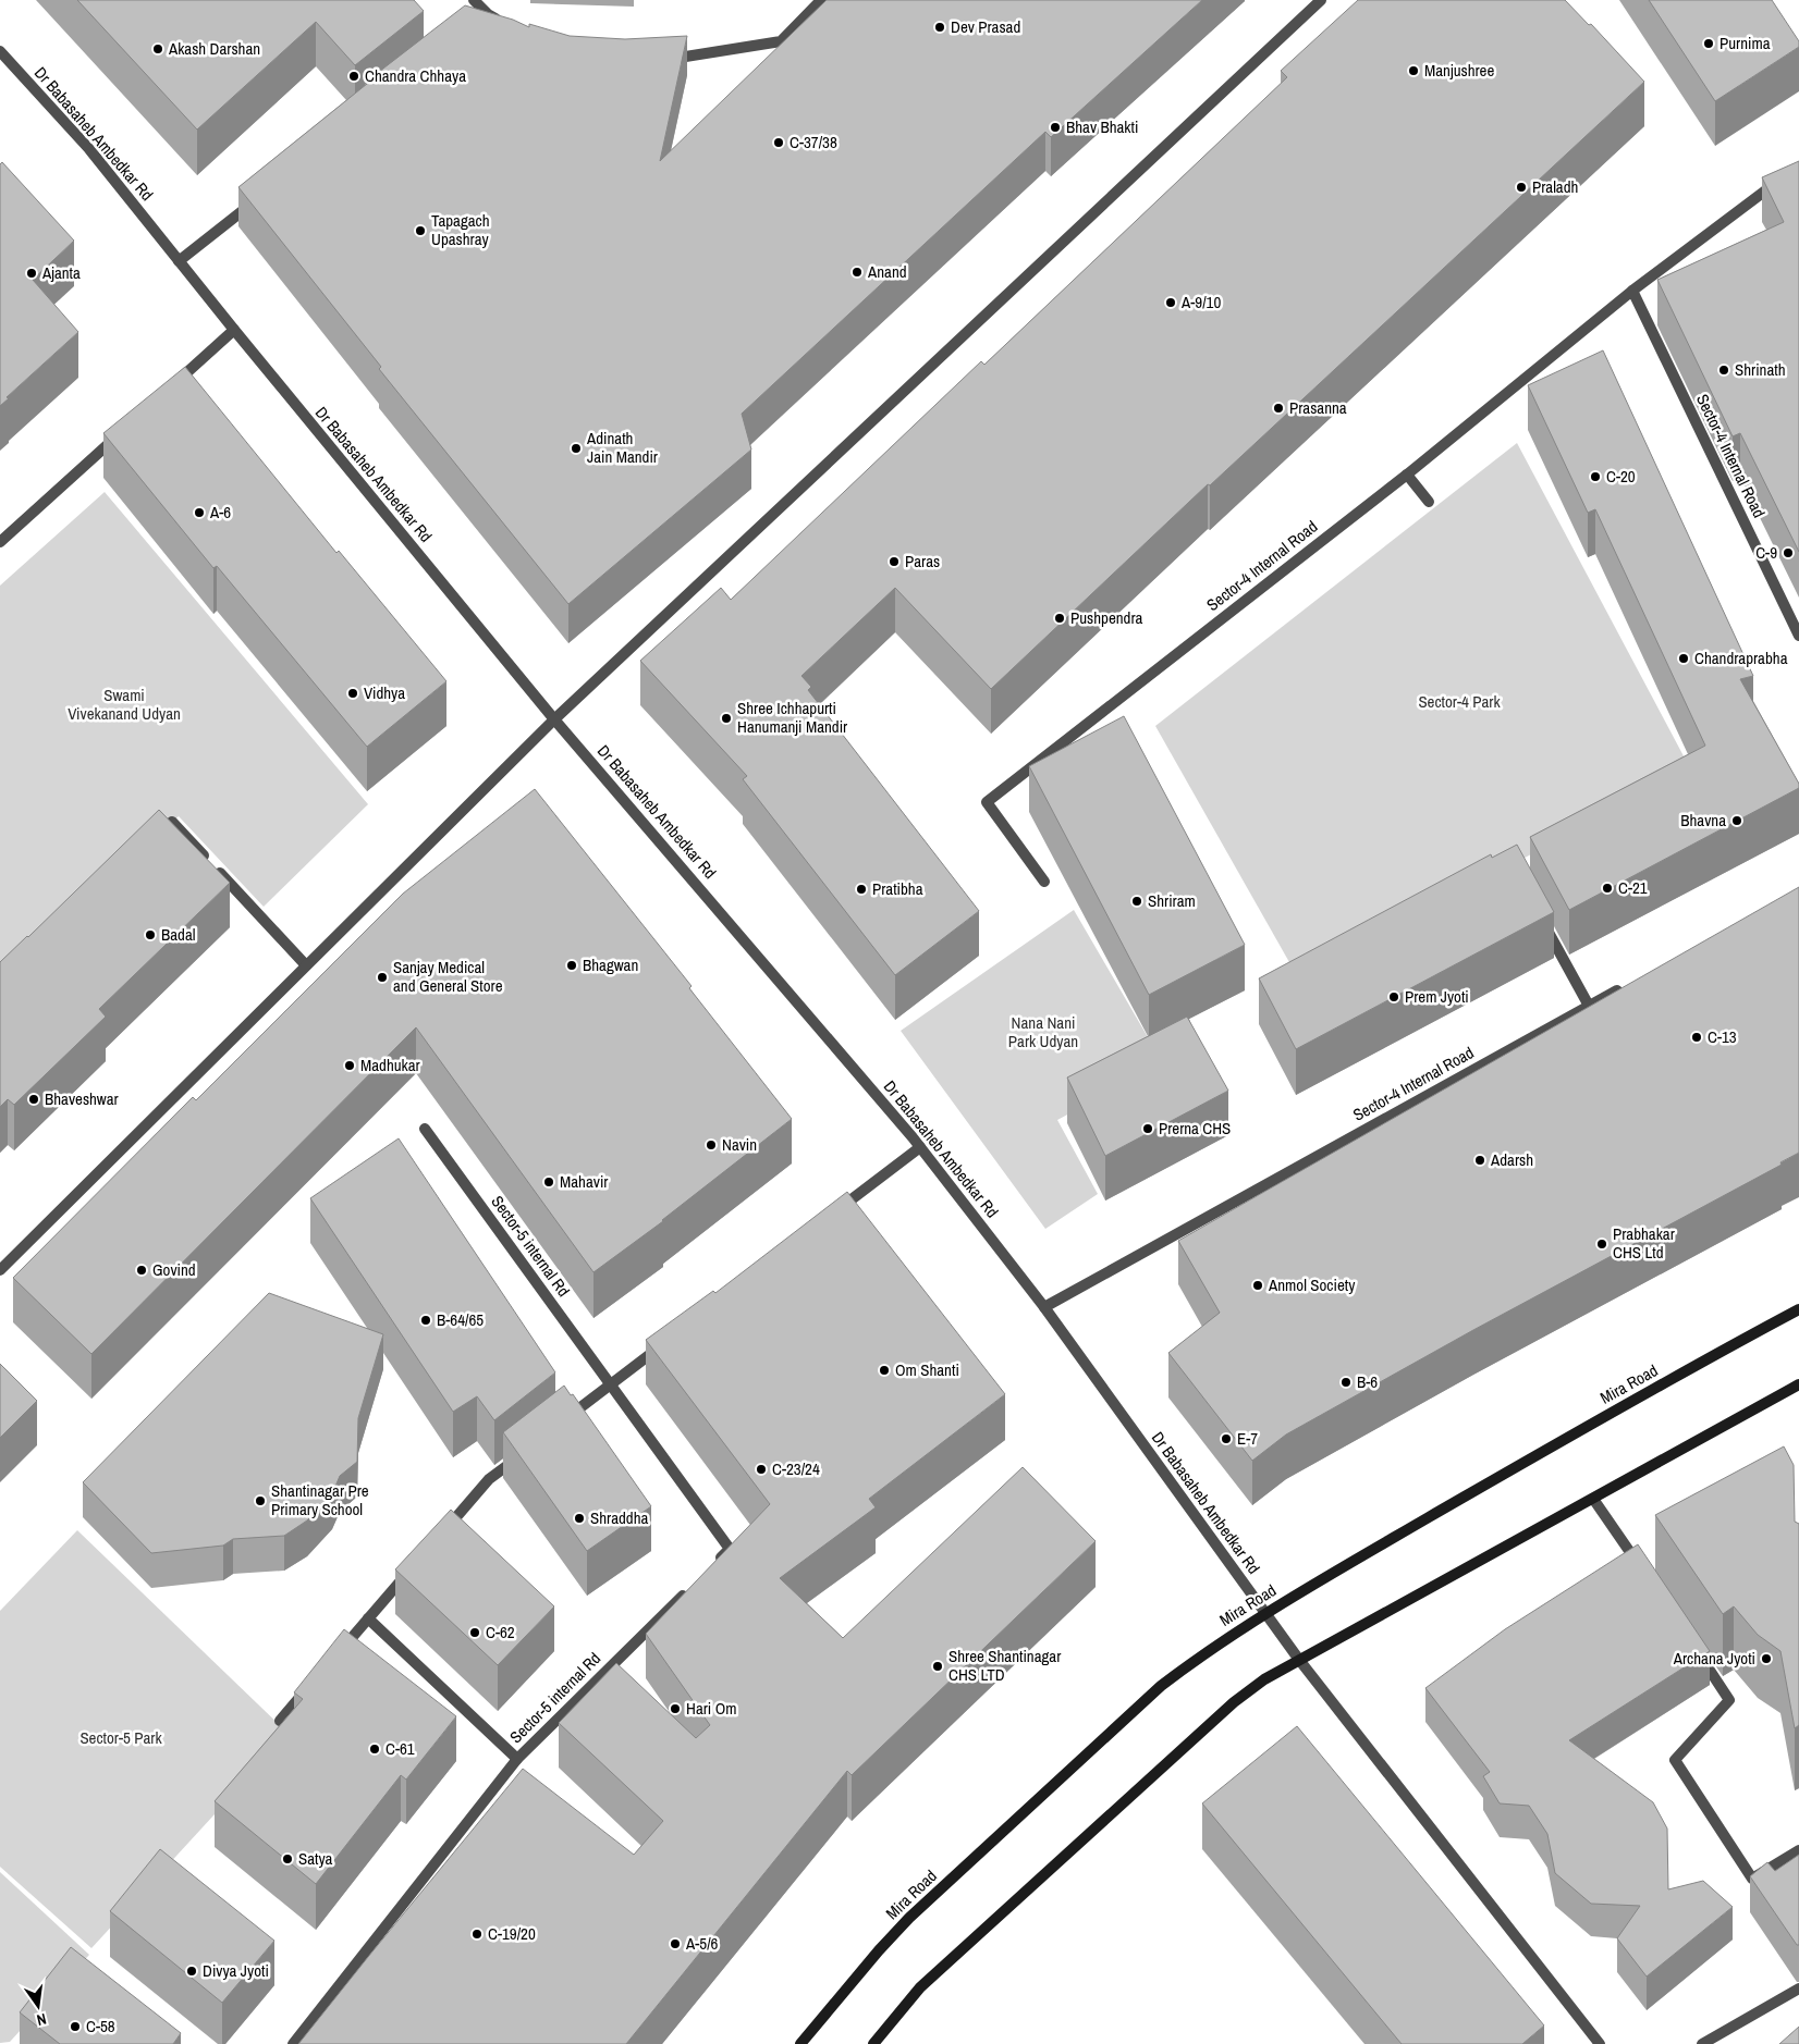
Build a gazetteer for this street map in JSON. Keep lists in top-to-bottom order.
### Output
{
  "streets": {
    "main road": ["Mira Road"],
    "street": ["Dr Babasaheb Ambedkar Rd", "Sector-4 Internal Road", "Sector-5 internal Rd"]
  },
  "crossings": [
    ["Dr Babasaheb Ambedkar Rd", "Sector-4 Internal Road"],
    ["Dr Babasaheb Ambedkar Rd", "Mira Road"]
  ],
  "parks": [
    "Swami Vivekanand Udyan",
    "Sector-4 Park",
    "Nana Nani Park Udyan",
    "Sector-5 Park"
  ],
  "places": [
    "Dev Prasad",
    "Purnima",
    "Akash Darshan",
    "Manjushree",
    "Chandra Chhaya",
    "Bhav Bhakti",
    "C-37/38",
    "Praladh",
    "Tapagach Upashray",
    "Anand",
    "Ajanta",
    "A-9/10",
    "Shrinath",
    "Prasanna",
    "Adinath Jain Mandir",
    "C-20",
    "A-6",
    "C-9",
    "Paras",
    "Pushpendra",
    "Chandraprabha",
    "Vidhya",
    "Shree Ichhapurti Hanumanji Mandir",
    "Bhavna",
    "C-21",
    "Pratibha",
    "Shriram",
    "Badal",
    "Bhagwan",
    "Sanjay Medical and General Store",
    "Prem Jyoti",
    "C-13",
    "Madhukar",
    "Bhaveshwar",
    "Prerna CHS",
    "Navin",
    "Adarsh",
    "Mahavir",
    "Prabhakar CHS Ltd",
    "Govind",
    "Anmol Society",
    "B-64/65",
    "Om Shanti",
    "B-6",
    "E-7",
    "C-23/24",
    "Shantinagar Pre Primary School",
    "Shraddha",
    "C-62",
    "Archana Jyoti",
    "Shree Shantinagar CHS LTD",
    "Hari Om",
    "C-61",
    "Satya",
    "C-19/20",
    "A-5/6",
    "Divya Jyoti",
    "C-58"
  ],
  "north": "bottom"
}
